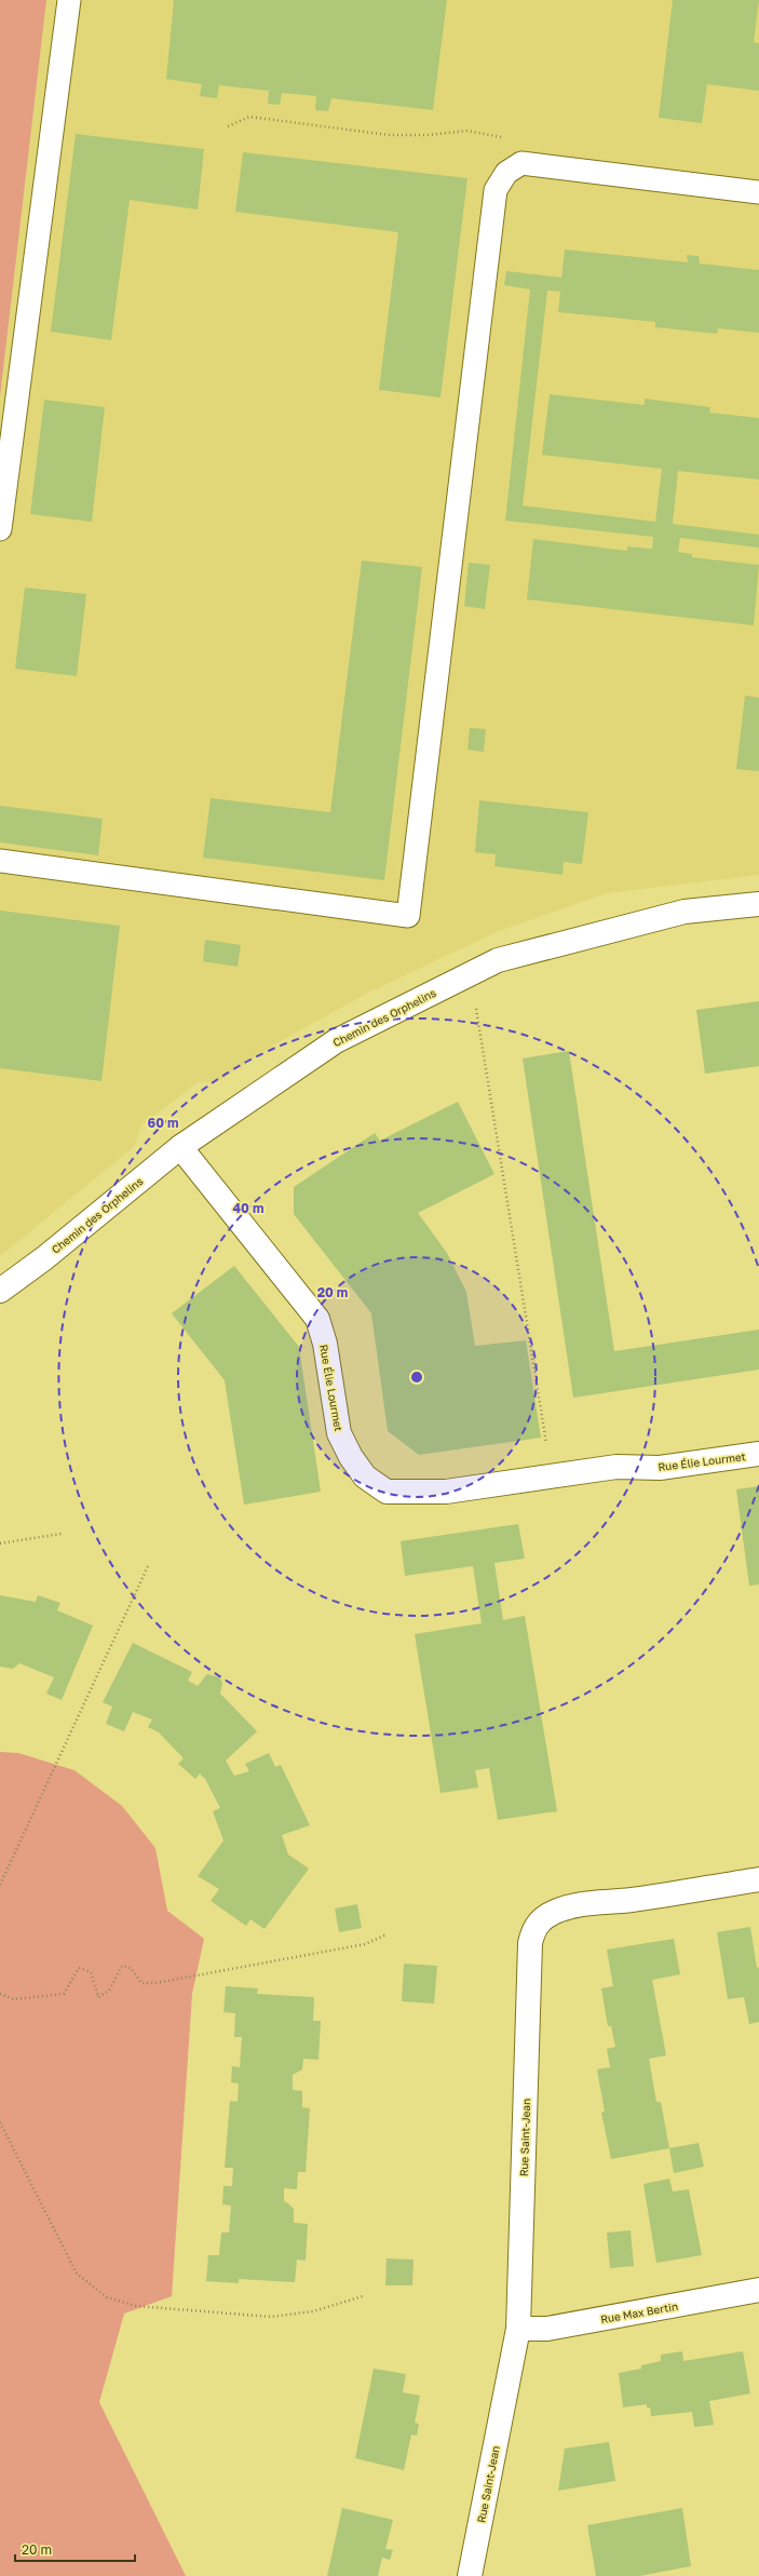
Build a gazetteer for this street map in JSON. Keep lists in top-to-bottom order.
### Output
{
  "streets": {
    "street": [
      "Chemin des Orphelins",
      "Rue Élie Lourmet",
      "Rue Saint-Jean",
      "Rue Max Bertin"
    ]
  },
  "crossings": [
    ["Chemin des Orphelins", "Rue Élie Lourmet"],
    ["Rue Saint-Jean", "Rue Max Bertin"]
  ],
  "scale_bar": "20 m",
  "rings": ["60 m", "40 m", "20 m"]
}
